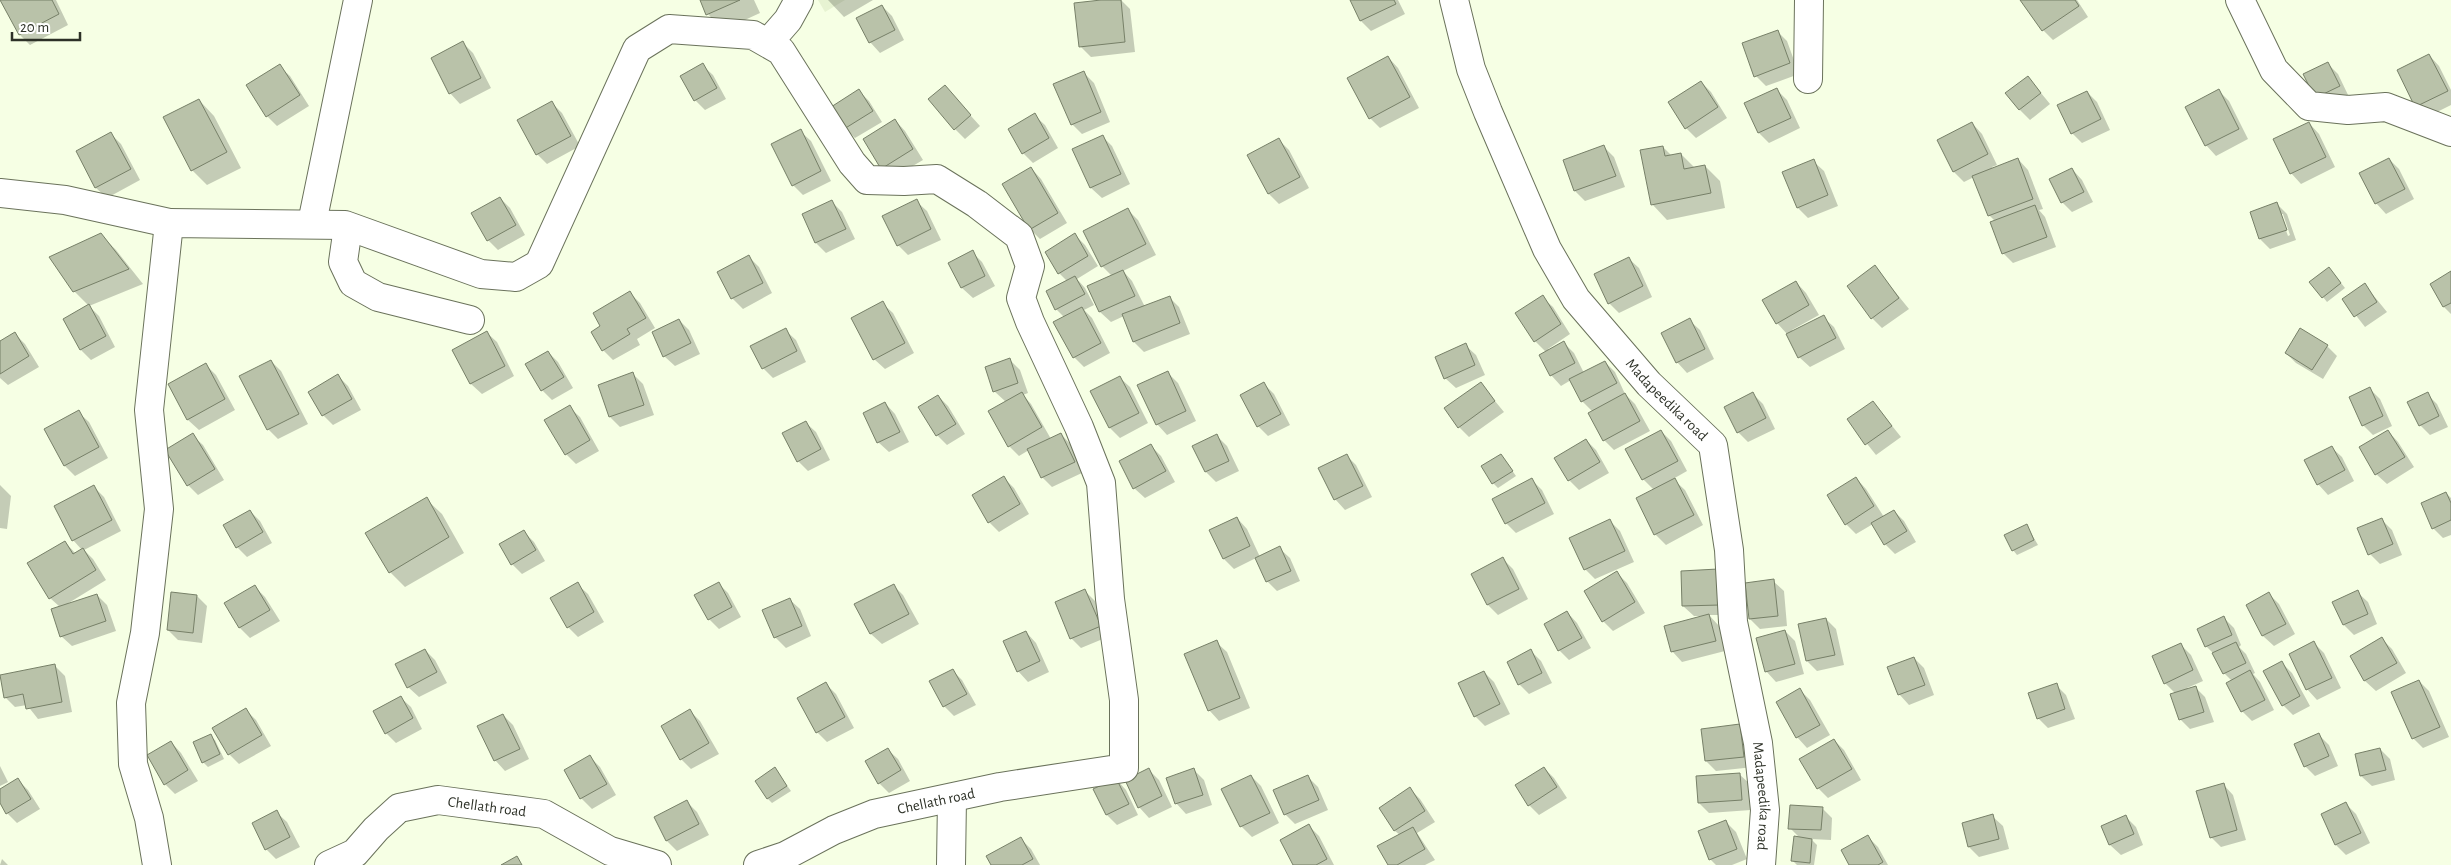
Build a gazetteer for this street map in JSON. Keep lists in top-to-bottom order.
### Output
{
  "streets": {
    "street": ["Madapeedika road", "Chellath road"]
  },
  "scale_bar": "20 m"
}
